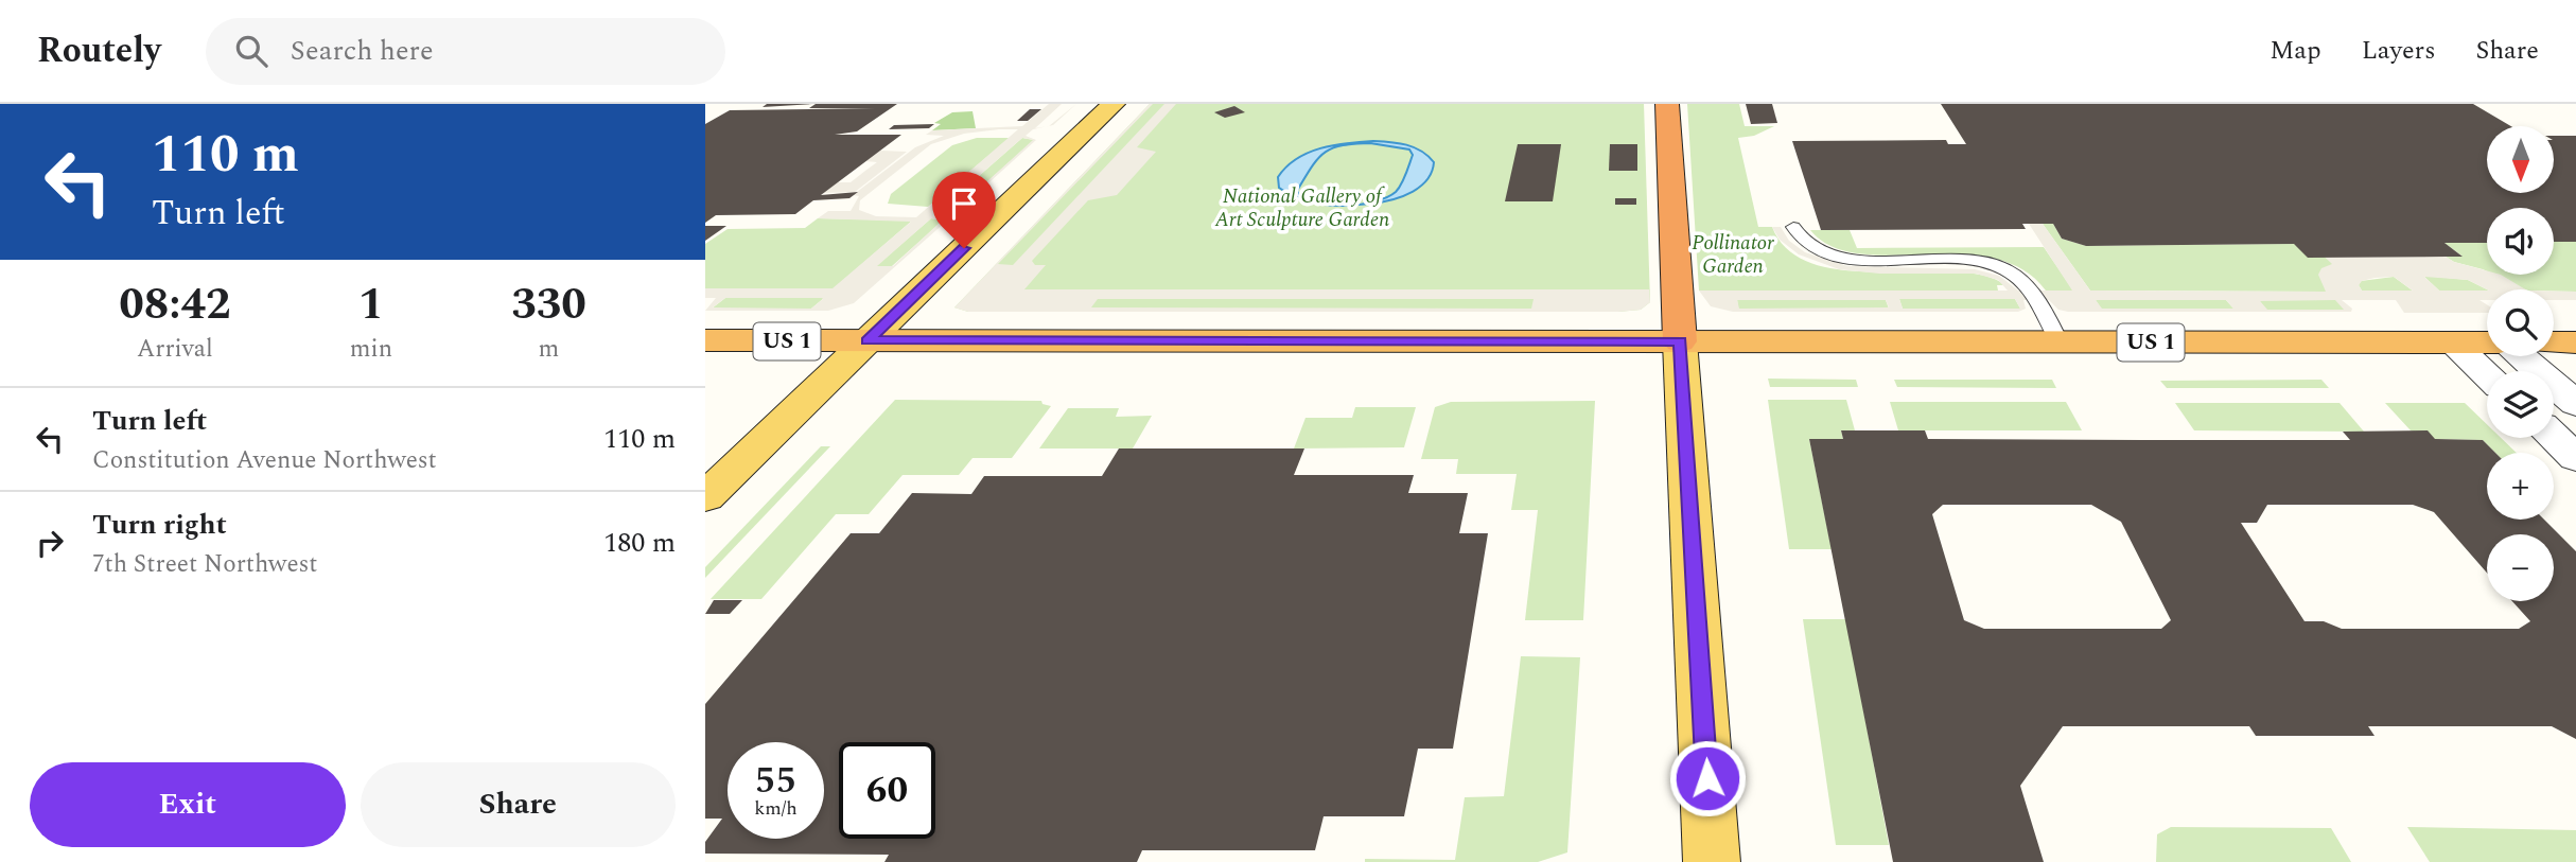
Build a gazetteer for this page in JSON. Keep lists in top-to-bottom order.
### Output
{
  "streets": {
    "highway": ["US 1"]
  },
  "parks": ["National Gallery of Art Sculpture Garden", "Pollinator Garden"],
  "north": "bottom",
  "page": {
    "header": "Routely",
    "search": "Search here",
    "nav": ["Map", "Layers", "Share"],
    "turn": ["110 m", "Turn left"],
    "map_buttons": ["+", "−"],
    "eta": [
      "08:42",
      "Arrival",
      "1",
      "min",
      "330",
      "m"
    ],
    "list": [
      {
        "name": "Turn left",
        "note": "Constitution Avenue Northwest",
        "value": "110 m"
      },
      {
        "name": "Turn right",
        "note": "7th Street Northwest",
        "value": "180 m"
      }
    ],
    "speed": "55 km/h",
    "limit": "60",
    "buttons": ["Exit", "Share"]
  }
}
